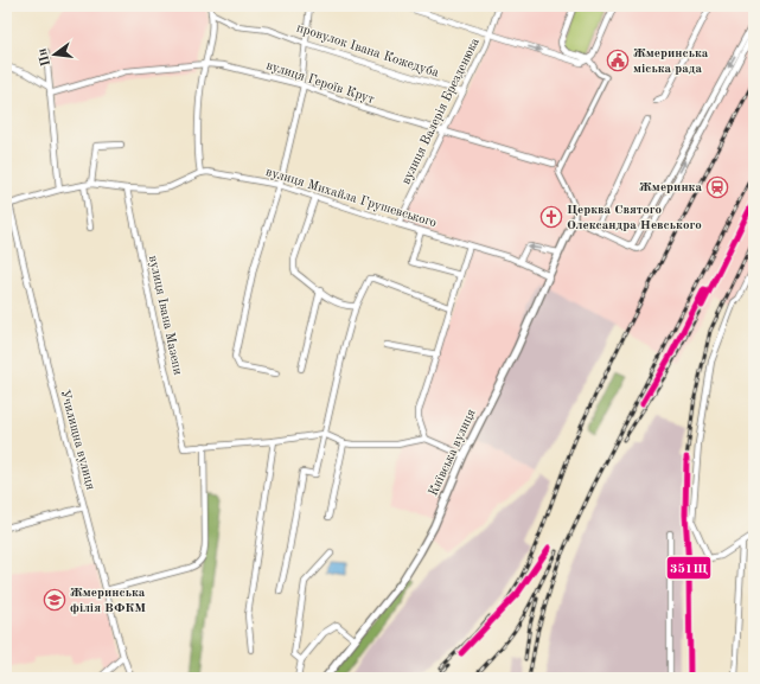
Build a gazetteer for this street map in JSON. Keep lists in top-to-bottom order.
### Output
{
  "streets": {
    "street": [
      "провулок Івана Кожедуба",
      "вулиця Героїв Крут",
      "вулиця Валерія Брезденюка",
      "вулиця Михайла Грушевського",
      "вулиця Івана Мазепи",
      "Училищна вулиця",
      "Київська вулиця"
    ]
  },
  "crossings": [
    ["провулок Івана Кожедуба", "вулиця Валерія Брезденюка"],
    ["вулиця Героїв Крут", "вулиця Валерія Брезденюка"],
    ["вулиця Валерія Брезденюка", "вулиця Михайла Грушевського"],
    ["вулиця Михайла Грушевського", "вулиця Івана Мазепи"],
    ["вулиця Михайла Грушевського", "Училищна вулиця"],
    ["вулиця Михайла Грушевського", "Київська вулиця"]
  ],
  "places": {
    "public building": ["Жмеринська міська рада"],
    "station": ["Жмеринка"],
    "church": ["Церква Святого Олександра Невського"],
    "school or university": ["Жмеринська філія ВФКМ"]
  },
  "lines": ["transit line 351Щ"],
  "north": "left"
}
